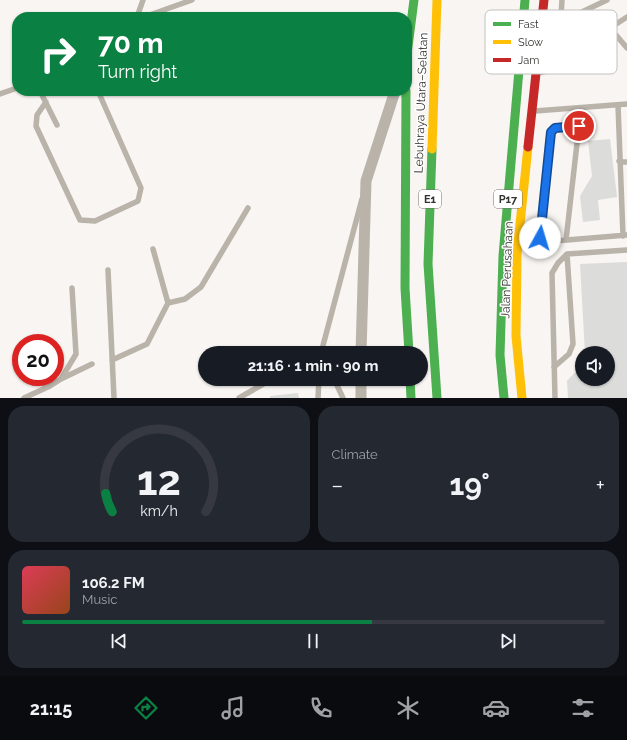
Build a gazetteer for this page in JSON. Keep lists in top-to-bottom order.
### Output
{
  "streets": {
    "main road": [
      "Lebuhraya Utara–Selatan",
      "E1",
      "P17",
      "Jalan Perusahaan"
    ]
  },
  "legend": ["Fast", "Slow", "Jam"],
  "page": {
    "turn": ["70 m", "Turn right"],
    "limit": "20",
    "trip": "21:16 · 1 min · 90 m",
    "tile": "Climate",
    "heat": ["−", "19°", "+"],
    "song": ["106.2 FM", "Music"],
    "tabs": "21:15",
    "gauge": ["12", "km/h"]
  }
}
